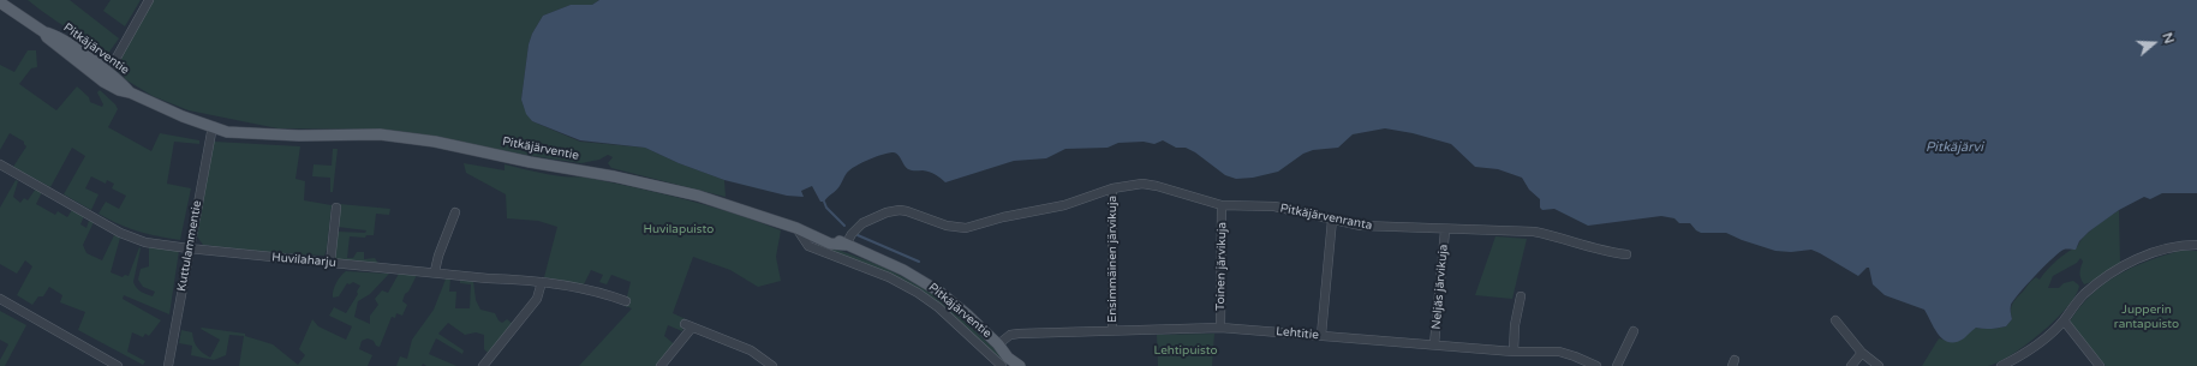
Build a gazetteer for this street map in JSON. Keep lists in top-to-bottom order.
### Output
{
  "streets": {
    "main road": ["Pitkäjärventie"],
    "street": [
      "Pitkäjärvenranta",
      "Kuttulammentie",
      "Ensimmäinen järvikuja",
      "Huvilaharju",
      "Toinen järvikuja",
      "Neljäs järvikuja",
      "Lehtitie"
    ]
  },
  "crossings": [
    ["Pitkäjärventie", "Pitkäjärvenranta"],
    ["Pitkäjärventie", "Kuttulammentie"],
    ["Pitkäjärventie", "Lehtitie"],
    ["Pitkäjärvenranta", "Ensimmäinen järvikuja"],
    ["Pitkäjärvenranta", "Toinen järvikuja"],
    ["Pitkäjärvenranta", "Neljäs järvikuja"],
    ["Kuttulammentie", "Huvilaharju"],
    ["Ensimmäinen järvikuja", "Lehtitie"],
    ["Toinen järvikuja", "Lehtitie"],
    ["Neljäs järvikuja", "Lehtitie"]
  ],
  "water": ["Pitkäjärvi"],
  "parks": ["Huvilapuisto", "Jupperin rantapuisto", "Lehtipuisto"],
  "north": "right"
}
